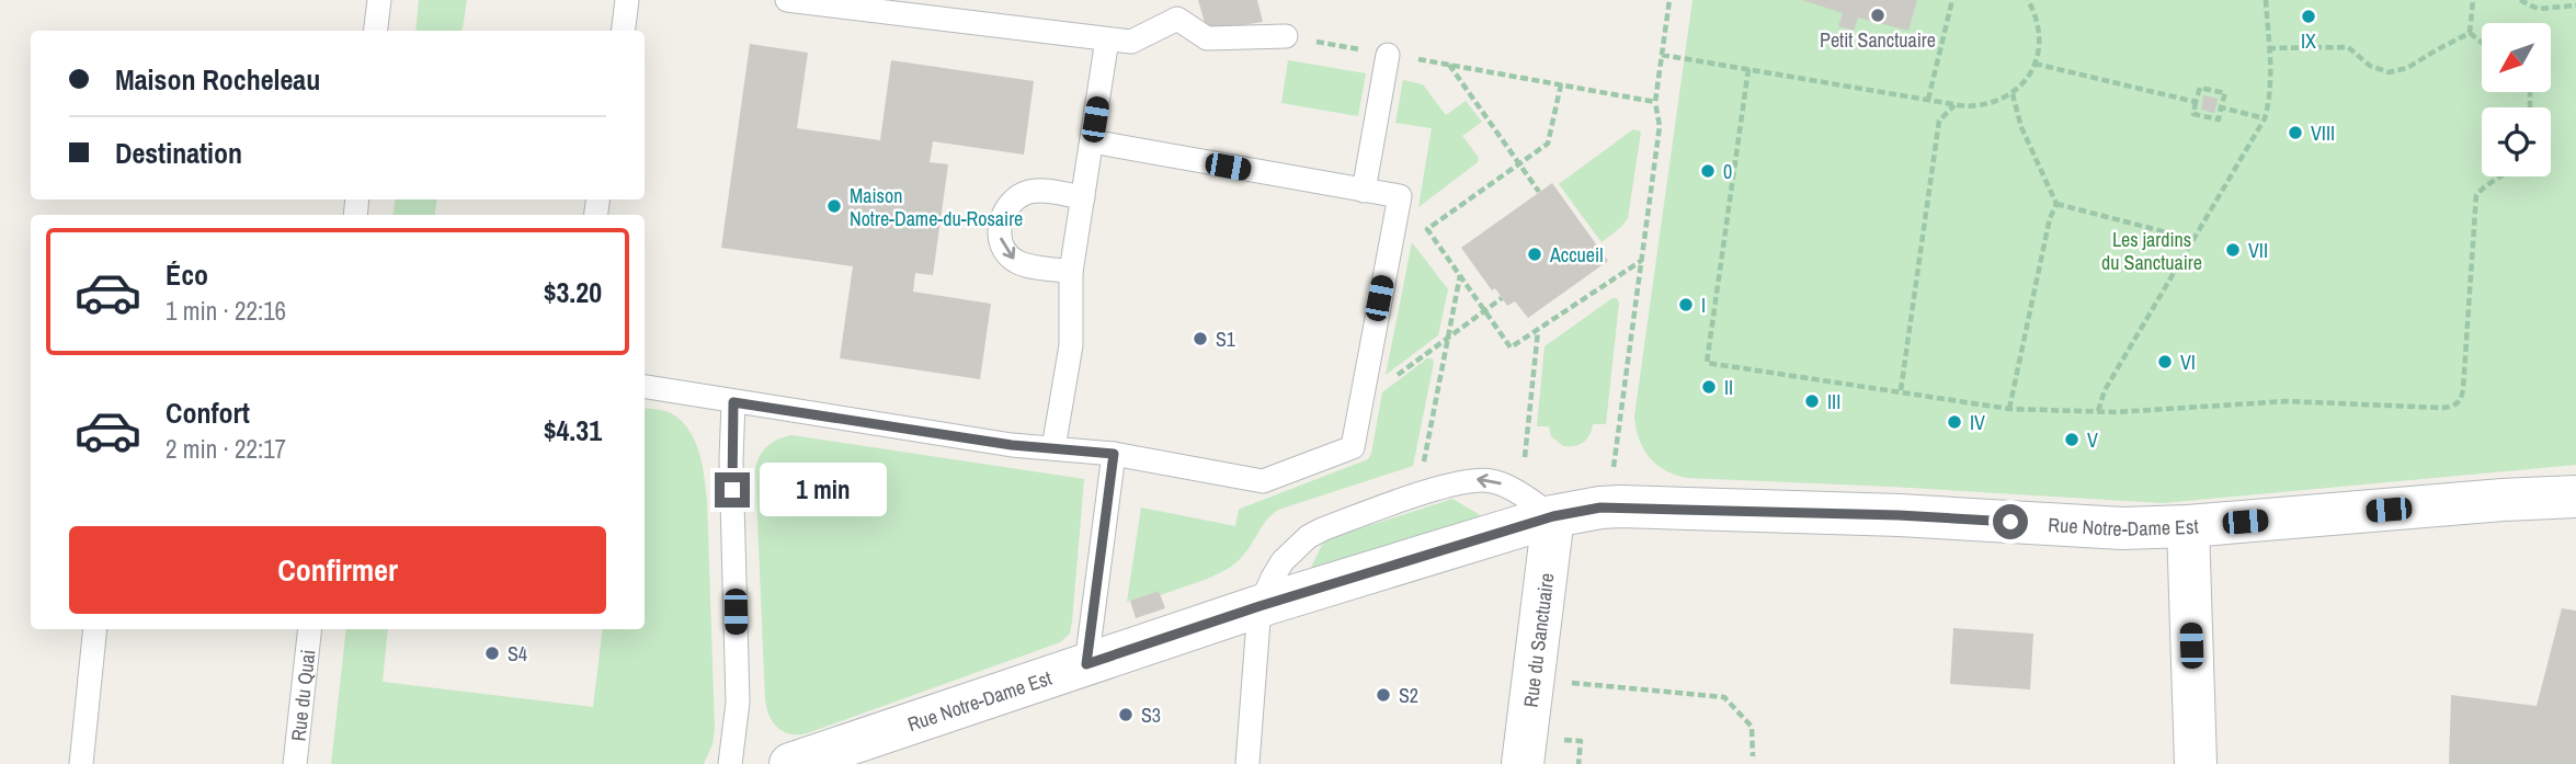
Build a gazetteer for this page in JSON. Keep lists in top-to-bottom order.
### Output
{
  "streets": {
    "street": ["Rue Notre-Dame Est", "Rue du Sanctuaire"],
    "lane": ["Rue du Quai"]
  },
  "crossings": [
    ["Rue Notre-Dame Est", "Rue du Sanctuaire"]
  ],
  "parks": ["Les jardins du Sanctuaire"],
  "places": [
    "Petit Sanctuaire",
    "IX",
    "VIII",
    "0",
    "Maison Notre-Dame-du-Rosaire",
    "VII",
    "Accueil",
    "I",
    "S1",
    "VI",
    "II",
    "III",
    "IV",
    "V",
    "S4",
    "S2",
    "S3"
  ],
  "north": "bottom left",
  "page": {
    "banner": ["Maison Rocheleau", "Destination"],
    "list": [
      {
        "name": "Éco",
        "note": "1 min · 22:16",
        "value": "$3.20"
      },
      {
        "name": "Confort",
        "note": "2 min · 22:17",
        "value": "$4.31"
      }
    ],
    "bubble": "1 min",
    "buttons": "Confirmer"
  }
}
